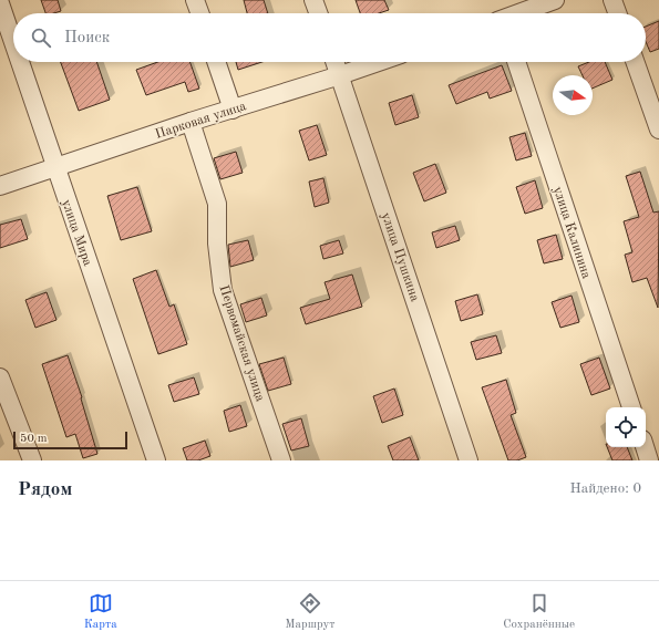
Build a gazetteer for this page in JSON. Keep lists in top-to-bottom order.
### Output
{
  "streets": {
    "street": [
      "Парковая улица",
      "улица Мира",
      "улица Калинина",
      "улица Пушкина",
      "Первомайская улица"
    ]
  },
  "crossings": [
    ["Парковая улица", "улица Мира"],
    ["Парковая улица", "улица Пушкина"],
    ["Парковая улица", "Первомайская улица"]
  ],
  "scale_bar": "50 m",
  "north": "right",
  "page": {
    "search": "Поиск",
    "scale": "50 m",
    "heading": ["Рядом", "Найдено: 0"],
    "nav": ["Карта", "Маршрут", "Сохранённые"]
  }
}
